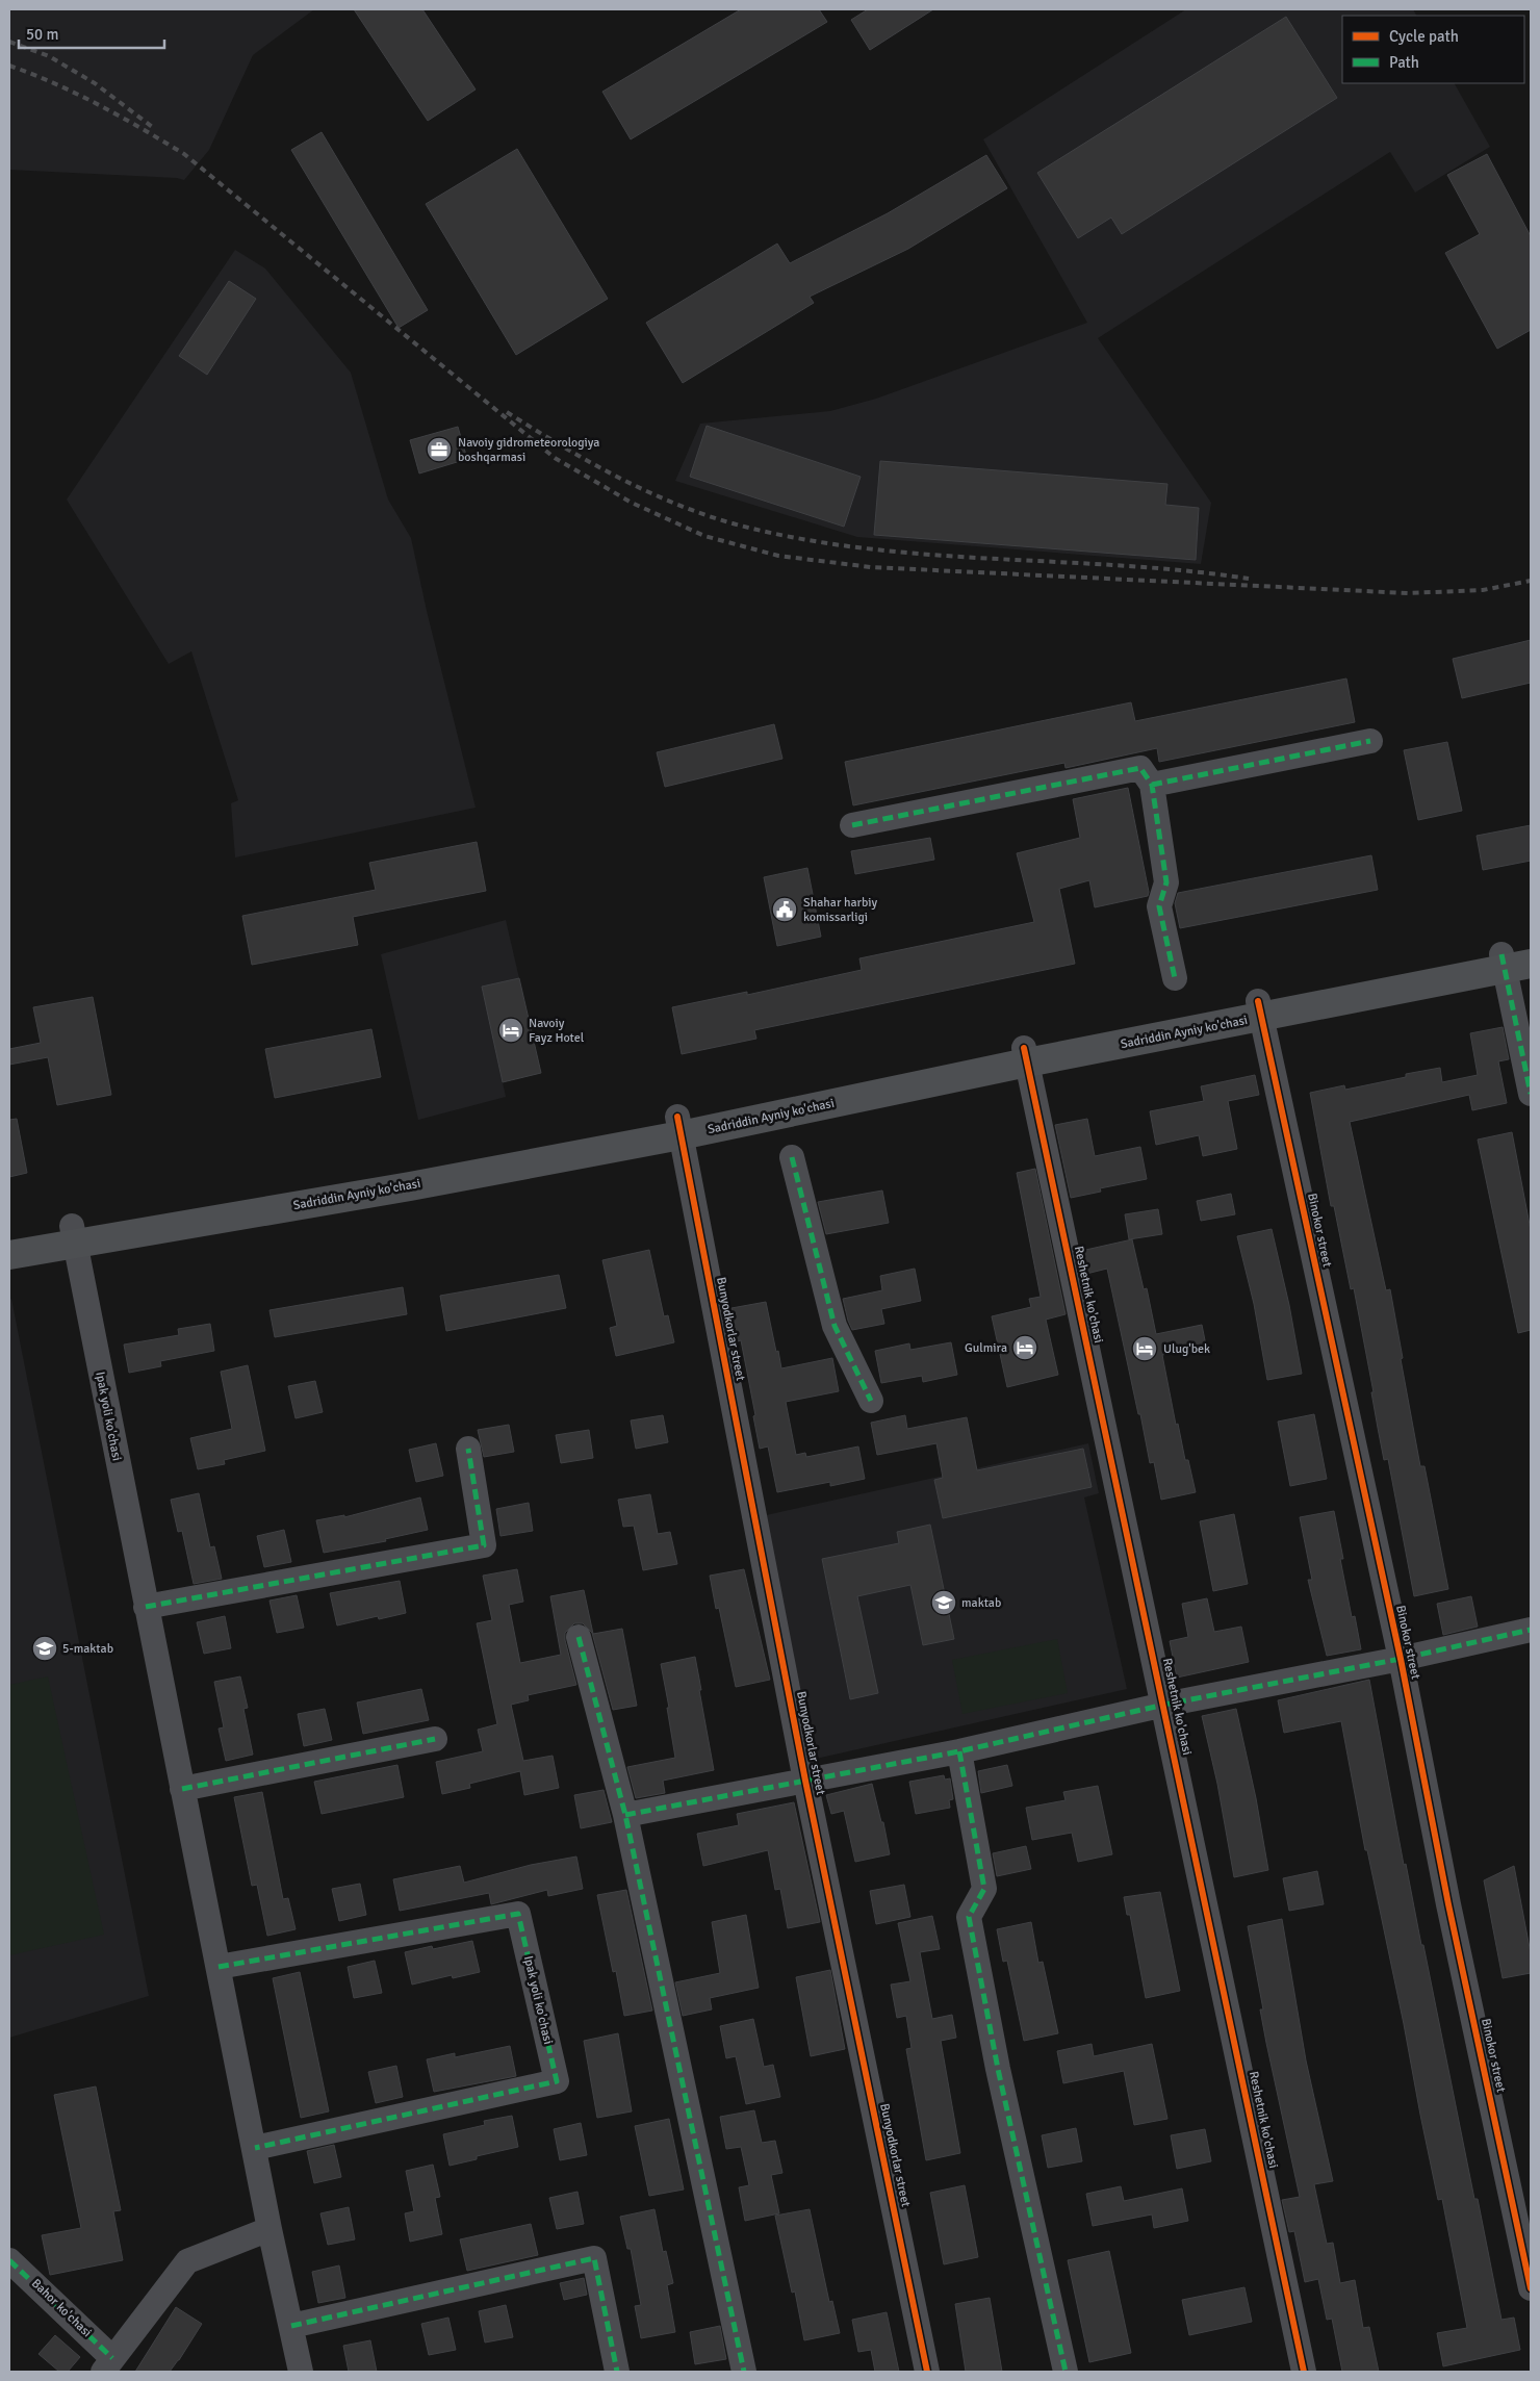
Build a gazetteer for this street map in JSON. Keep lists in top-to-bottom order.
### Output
{
  "streets": {
    "main road": ["Sadriddin Ayniy ko'chasi"],
    "street": [
      "Binokor street",
      "Reshetnik ko'chasi",
      "Bunyodkorlar street",
      "Ipak yoli ko'chasi",
      "Bahor ko'chasi"
    ]
  },
  "crossings": [
    ["Sadriddin Ayniy ko'chasi", "Binokor street"],
    ["Sadriddin Ayniy ko'chasi", "Reshetnik ko'chasi"],
    ["Sadriddin Ayniy ko'chasi", "Bunyodkorlar street"],
    ["Sadriddin Ayniy ko'chasi", "Ipak yoli ko'chasi"]
  ],
  "places": {
    "office": ["Navoiy gidrometeorologiya boshqarmasi"],
    "public building": ["Shahar harbiy komissarligi"],
    "hotel": ["Navoiy Fayz Hotel", "Gulmira", "Ulug'bek"],
    "school or university": ["maktab", "5-maktab"]
  },
  "legend": ["Cycle path", "Path"],
  "scale_bar": "50 m"
}
